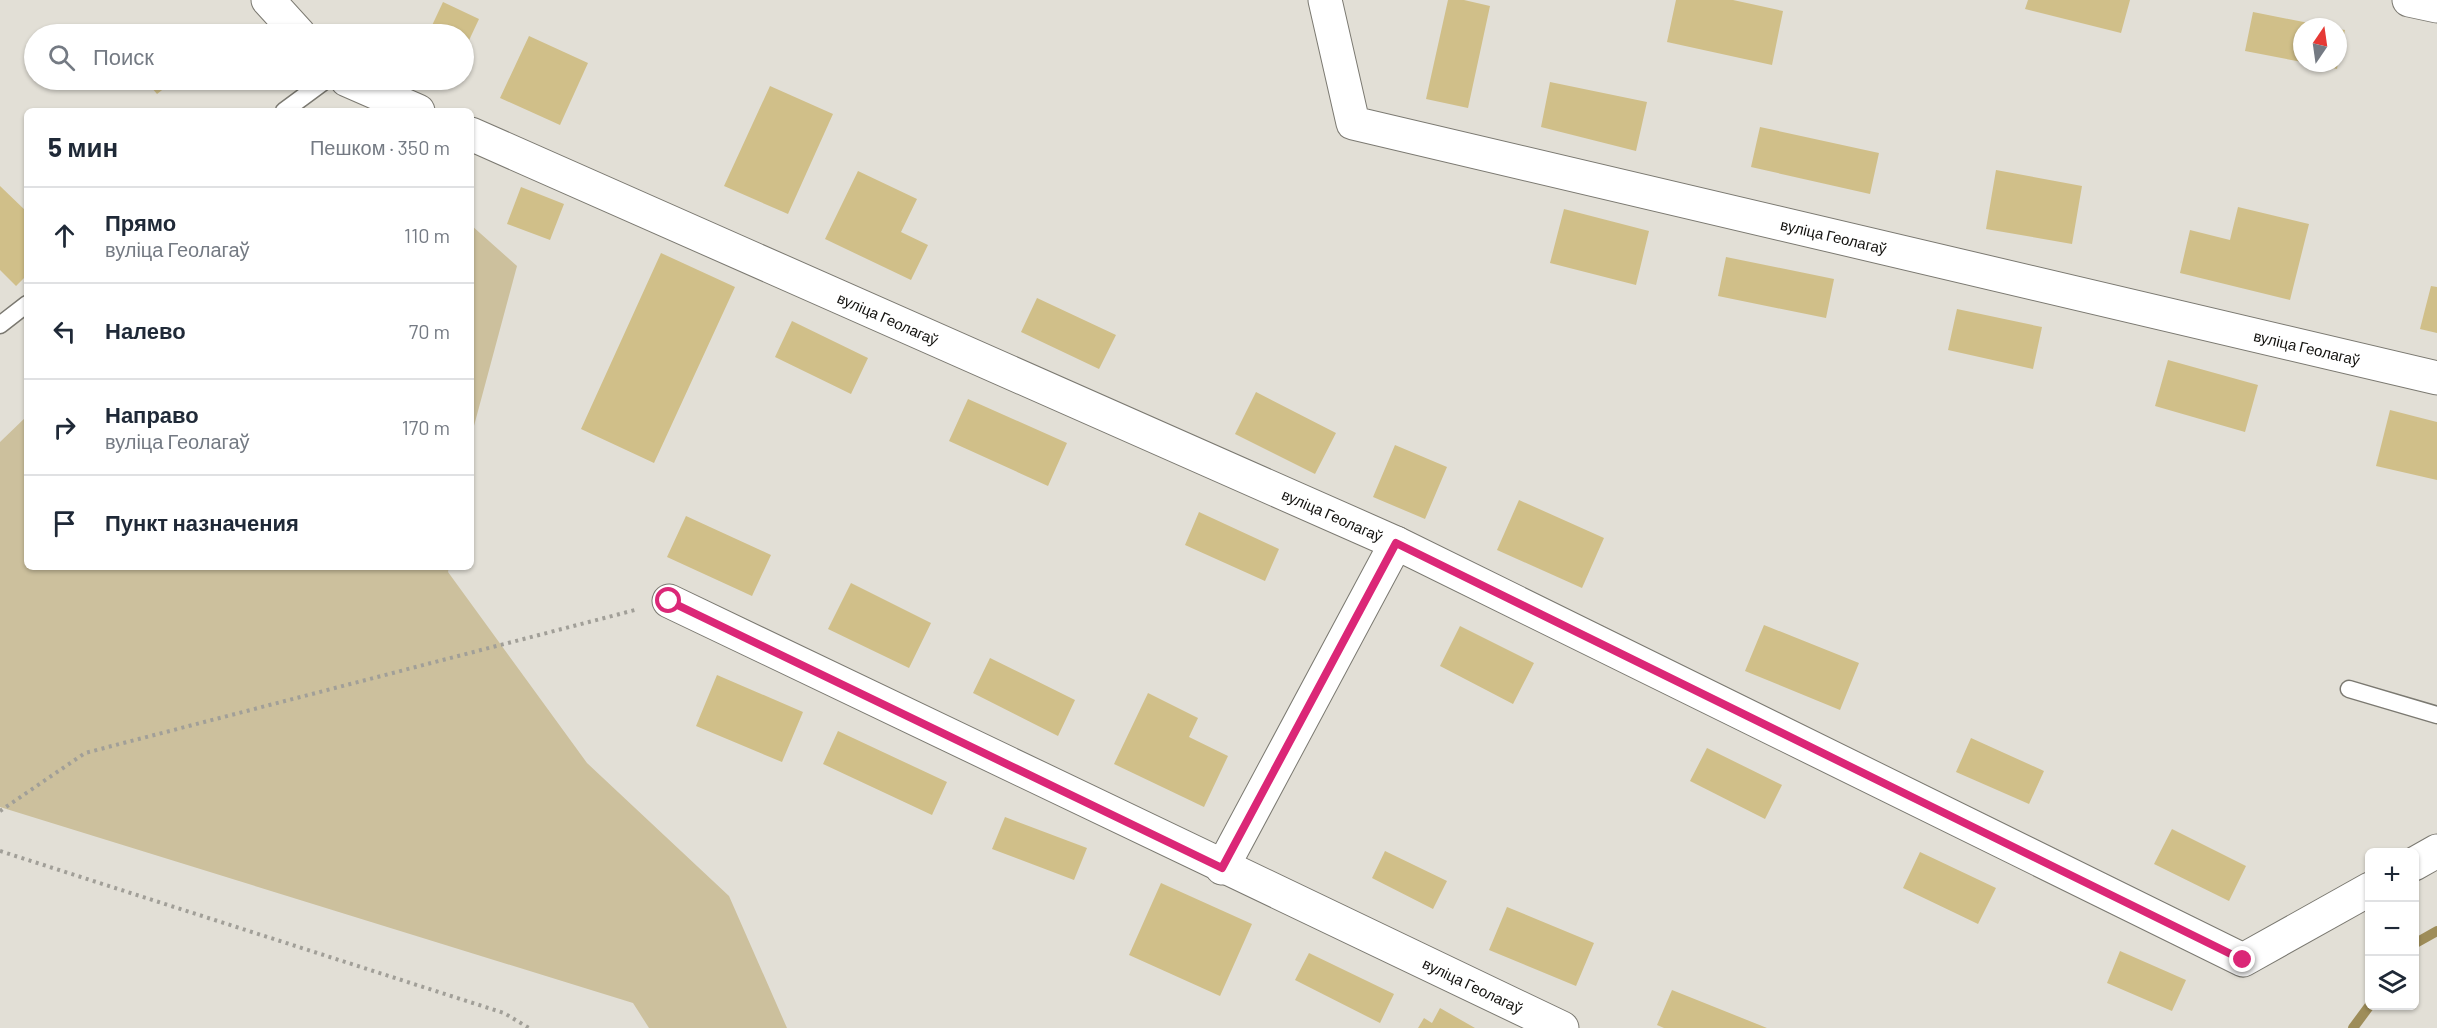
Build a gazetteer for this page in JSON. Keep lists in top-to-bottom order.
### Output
{
  "streets": {
    "street": ["вуліца Геолагаў"]
  },
  "north": "top",
  "page": {
    "search": "Поиск",
    "heading": ["5 мин", "Пешком · 350 m"],
    "list": [
      ["Прямо", "вуліца Геолагаў", "110 m"],
      ["Налево", "70 m"],
      ["Направо", "вуліца Геолагаў", "170 m"],
      "Пункт назначения"
    ],
    "map_buttons": ["+", "−"]
  }
}
